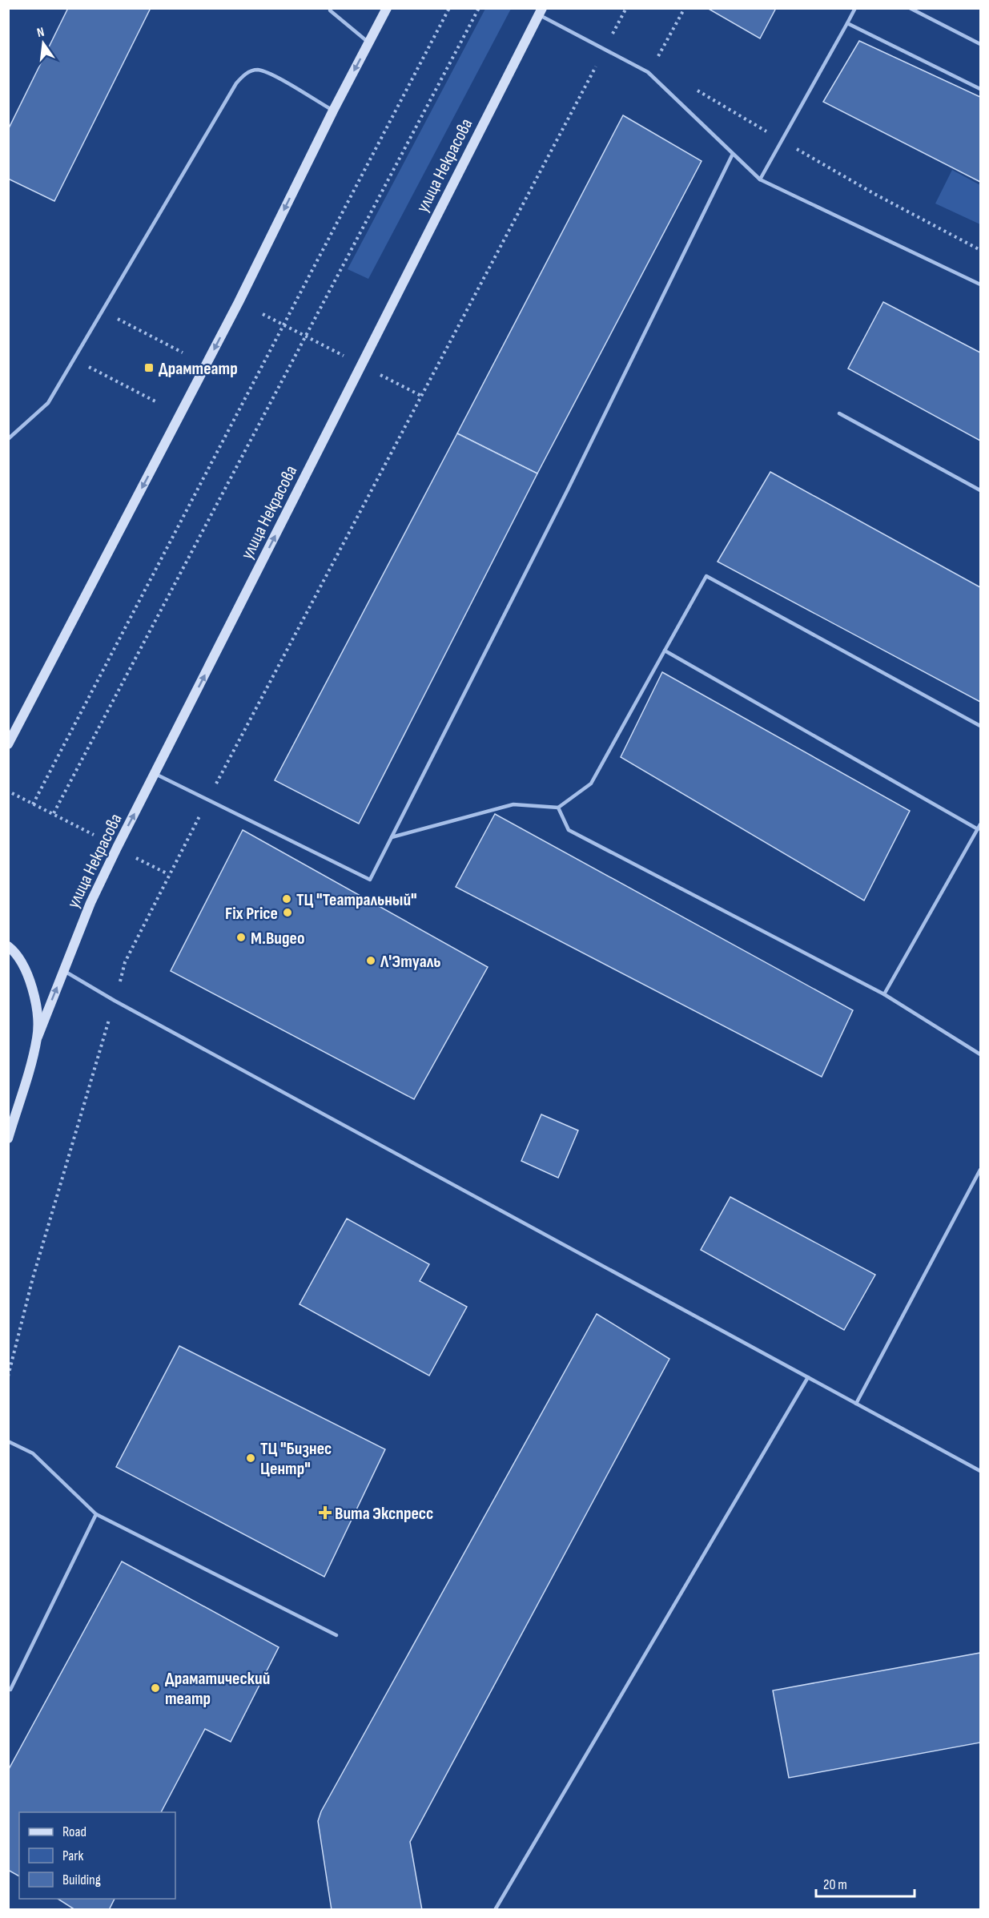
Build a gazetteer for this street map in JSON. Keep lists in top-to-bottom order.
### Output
{
  "streets": {
    "main road": ["улица Некрасова"]
  },
  "one_way": ["улица Некрасова"],
  "places": {
    "transit": ["Драмтеатр"],
    "other": [
      "ТЦ \"Театральный\"",
      "Fix Price",
      "М.Видео",
      "Л'Этуаль",
      "ТЦ \"Бизнес Центр\"",
      "Драматический театр"
    ],
    "health": ["Вита Экспресс"]
  },
  "legend": ["Road", "Park", "Building"],
  "scale_bar": "20 m",
  "north": "top"
}
